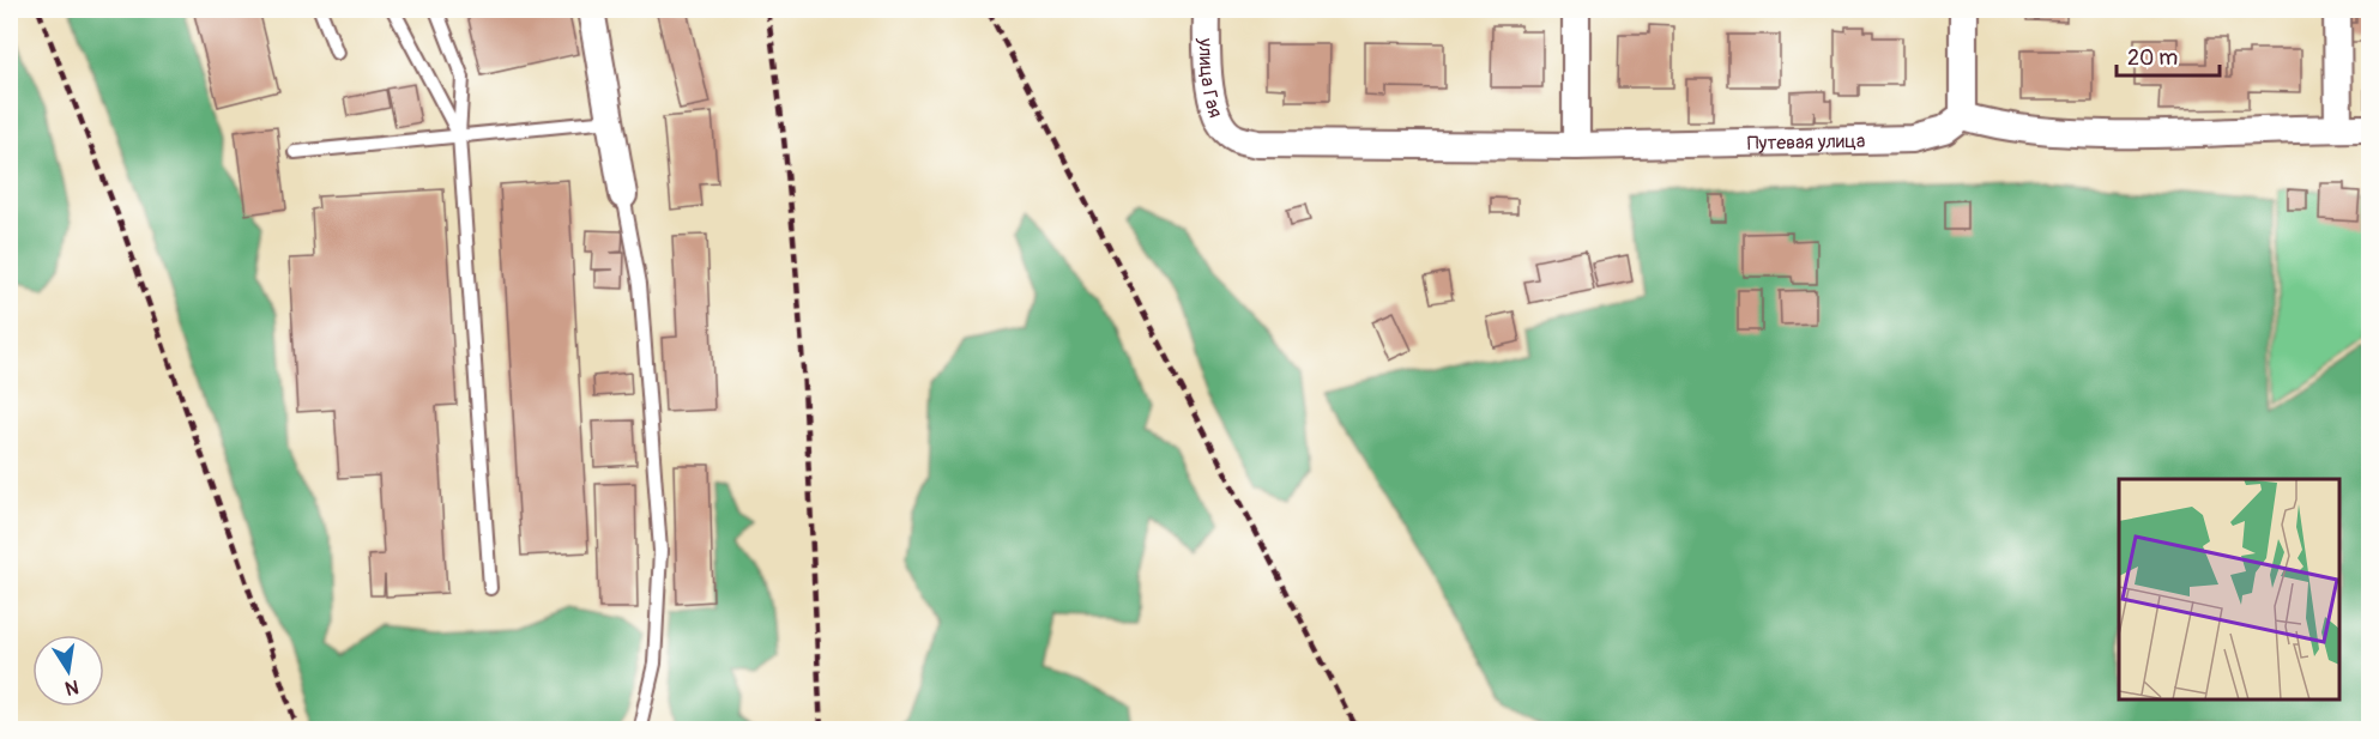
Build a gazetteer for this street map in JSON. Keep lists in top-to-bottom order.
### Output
{
  "streets": {
    "street": ["улица Гая", "Путевая улица"]
  },
  "crossings": [
    ["улица Гая", "Путевая улица"]
  ],
  "scale_bar": "20 m",
  "north": "bottom"
}
